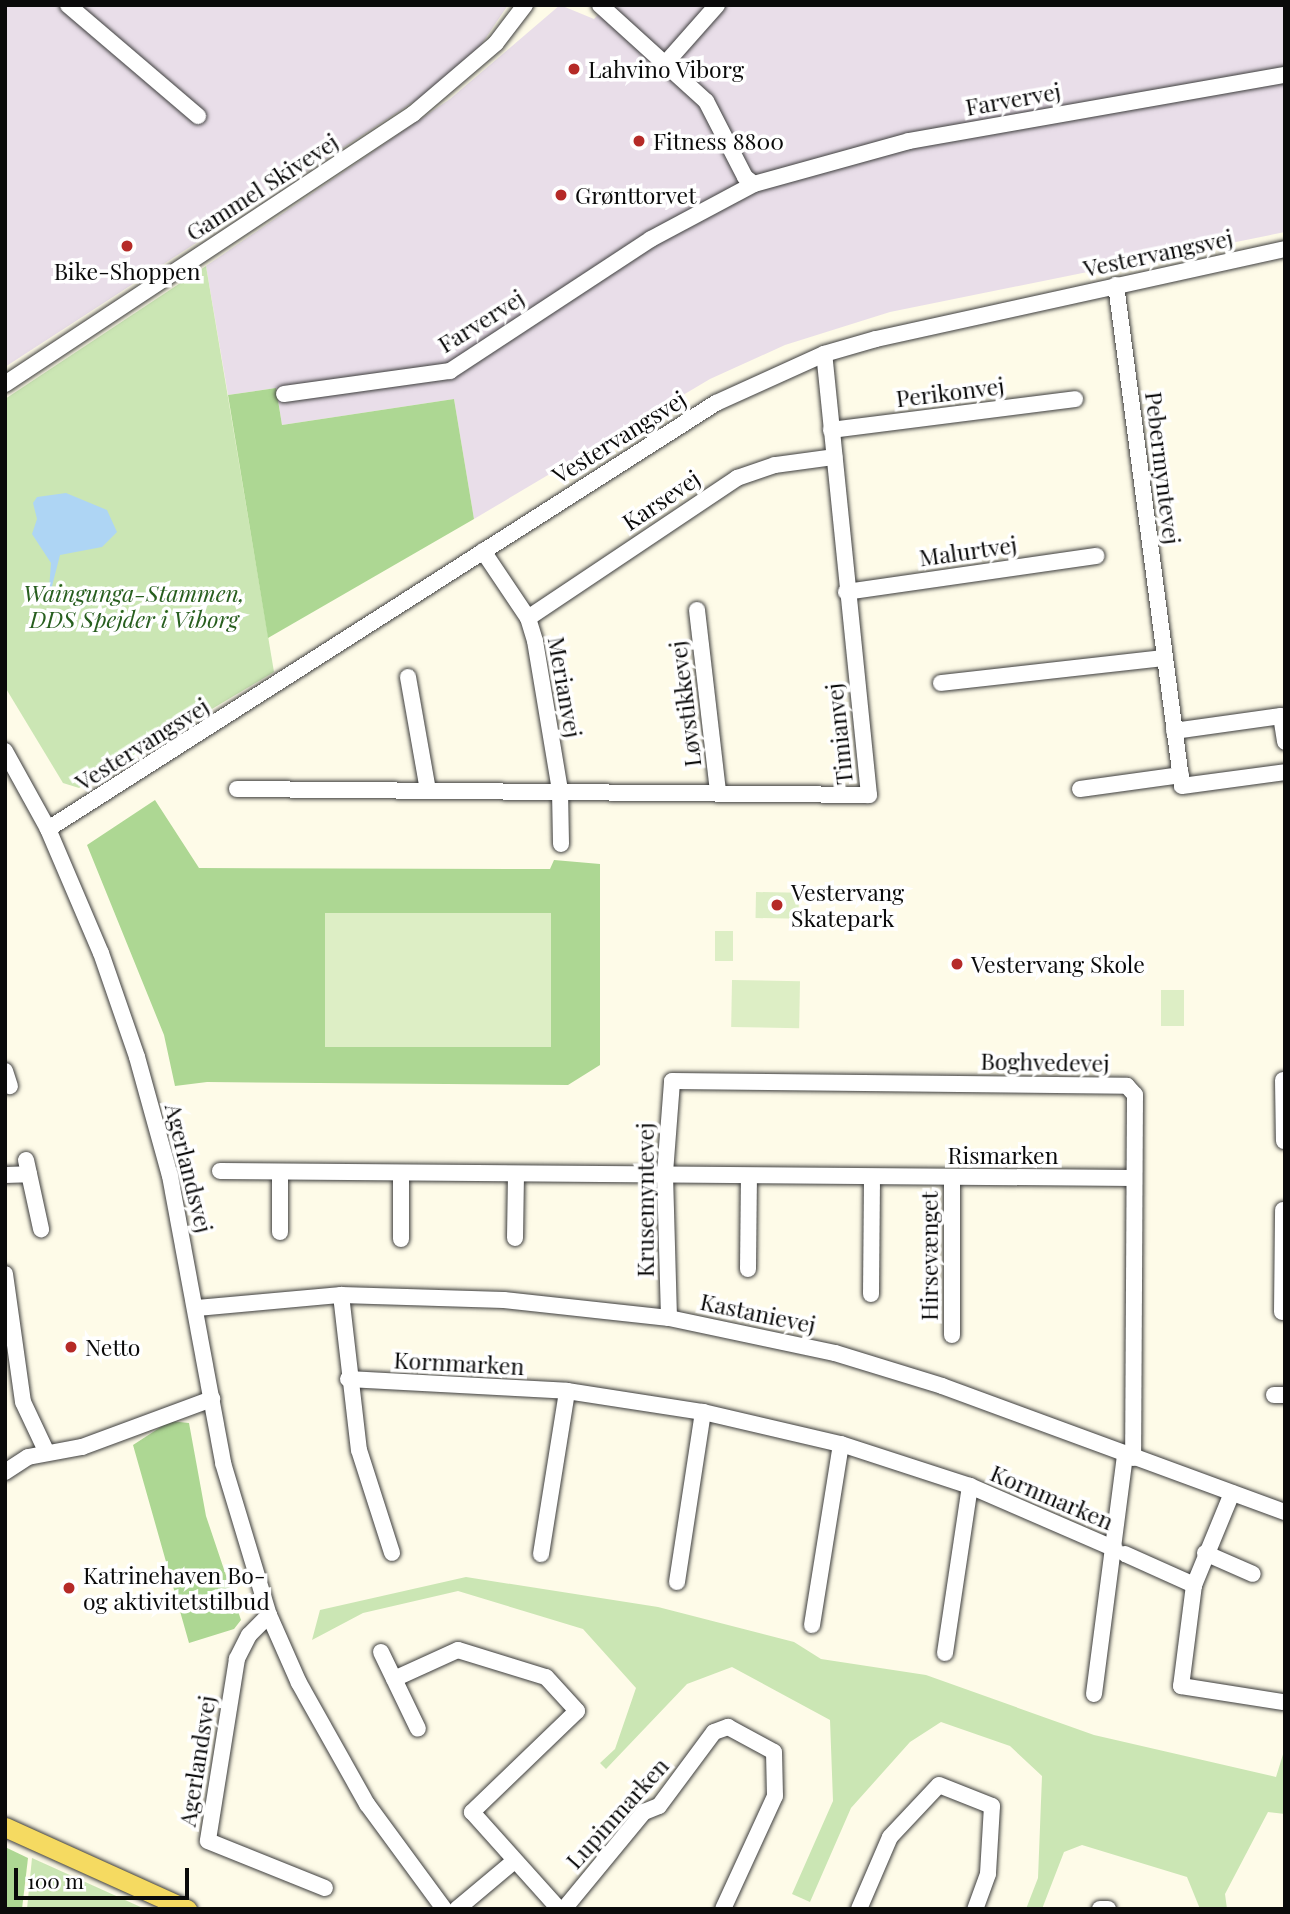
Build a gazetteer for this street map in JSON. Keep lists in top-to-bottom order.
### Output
{
  "streets": {
    "street": [
      "Farvervej",
      "Gammel Skivevej",
      "Vestervangsvej",
      "Perikonvej",
      "Pebermyntevej",
      "Karsevej",
      "Malurtvej",
      "Merianvej",
      "Løvstikkevej",
      "Timianvej",
      "Boghvedevej",
      "Rismarken",
      "Agerlandsvej",
      "Krusemyntevej",
      "Hirsevænget",
      "Kastanievej",
      "Kornmarken",
      "Lupinmarken"
    ]
  },
  "crossings": [
    ["Vestervangsvej", "Pebermyntevej"],
    ["Vestervangsvej", "Merianvej"],
    ["Vestervangsvej", "Timianvej"],
    ["Vestervangsvej", "Agerlandsvej"],
    ["Perikonvej", "Timianvej"],
    ["Karsevej", "Merianvej"],
    ["Karsevej", "Timianvej"],
    ["Malurtvej", "Timianvej"],
    ["Merianvej", "Timianvej"],
    ["Løvstikkevej", "Timianvej"],
    ["Boghvedevej", "Rismarken"],
    ["Boghvedevej", "Krusemyntevej"],
    ["Boghvedevej", "Kastanievej"],
    ["Boghvedevej", "Kornmarken"],
    ["Rismarken", "Krusemyntevej"],
    ["Rismarken", "Hirsevænget"],
    ["Agerlandsvej", "Kastanievej"],
    ["Krusemyntevej", "Kastanievej"],
    ["Kastanievej", "Kornmarken"]
  ],
  "parks": ["Waingunga-Stammen, DDS Spejder i Viborg"],
  "places": [
    "Lahvino Viborg",
    "Fitness 8800",
    "Grønttorvet",
    "Bike-Shoppen",
    "Vestervang Skatepark",
    "Vestervang Skole",
    "Netto",
    "Katrinehaven Bo- og aktivitetstilbud"
  ],
  "scale_bar": "100 m"
}
